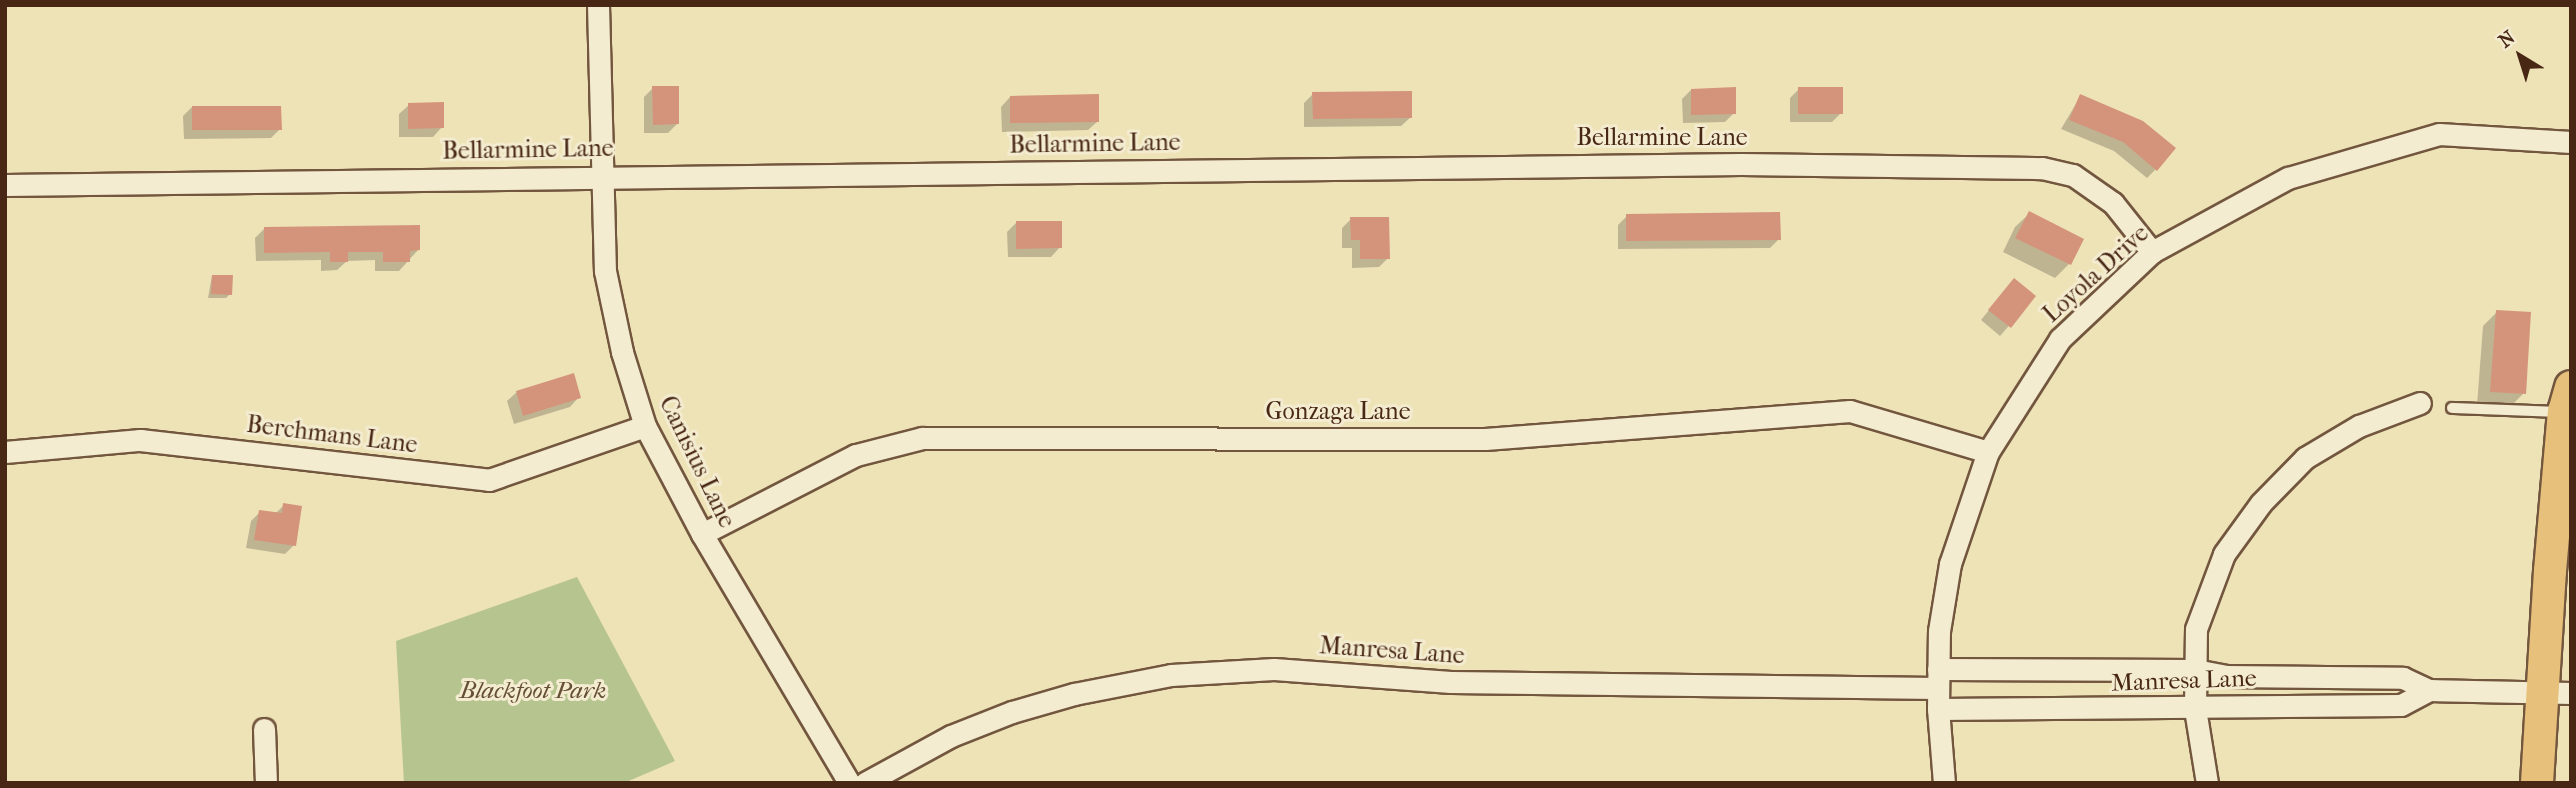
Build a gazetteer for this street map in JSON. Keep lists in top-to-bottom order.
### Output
{
  "streets": {
    "street": [
      "Bellarmine Lane",
      "Loyola Drive",
      "Gonzaga Lane",
      "Berchmans Lane",
      "Canisius Lane",
      "Manresa Lane"
    ]
  },
  "crossings": [
    ["Bellarmine Lane", "Loyola Drive"],
    ["Bellarmine Lane", "Canisius Lane"],
    ["Loyola Drive", "Gonzaga Lane"],
    ["Loyola Drive", "Manresa Lane"],
    ["Gonzaga Lane", "Canisius Lane"],
    ["Berchmans Lane", "Canisius Lane"]
  ],
  "parks": ["Blackfoot Park"],
  "north": "top left"
}
